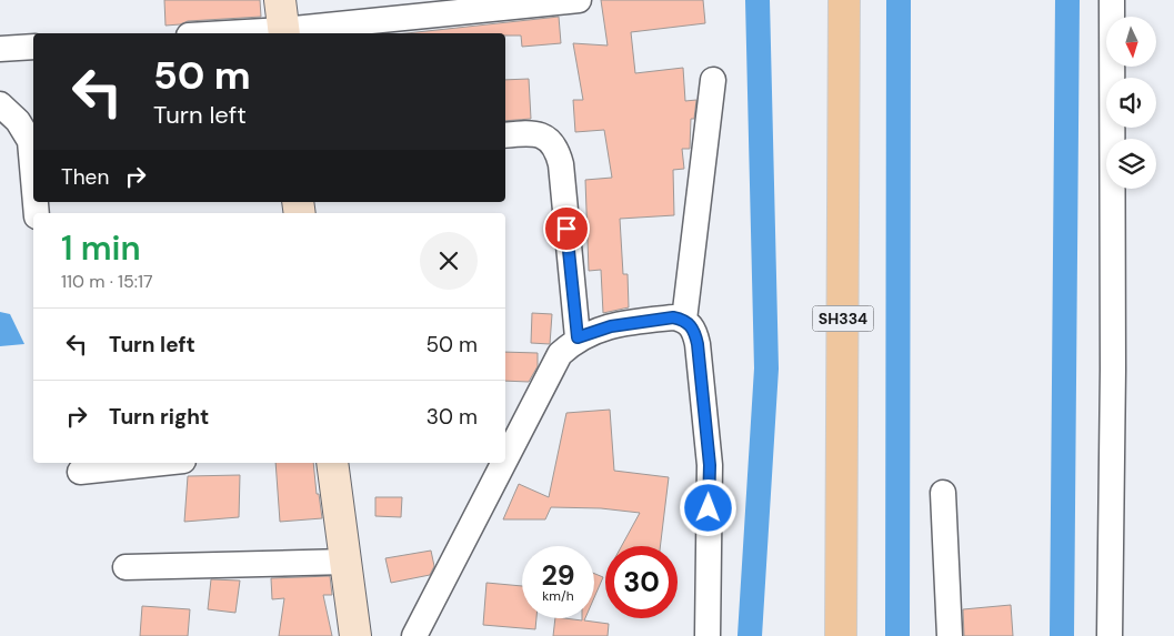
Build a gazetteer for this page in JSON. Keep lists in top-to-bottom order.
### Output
{
  "streets": {
    "main road": ["SH334"]
  },
  "north": "bottom",
  "page": {
    "turn": ["50 m", "Turn left"],
    "then": "Then",
    "heading": ["1 min", "110 m · 15:17"],
    "list": [
      {
        "name": "Turn left",
        "value": "50 m"
      },
      {
        "name": "Turn right",
        "value": "30 m"
      }
    ],
    "speed": "29 km/h",
    "limit": "30"
  }
}
